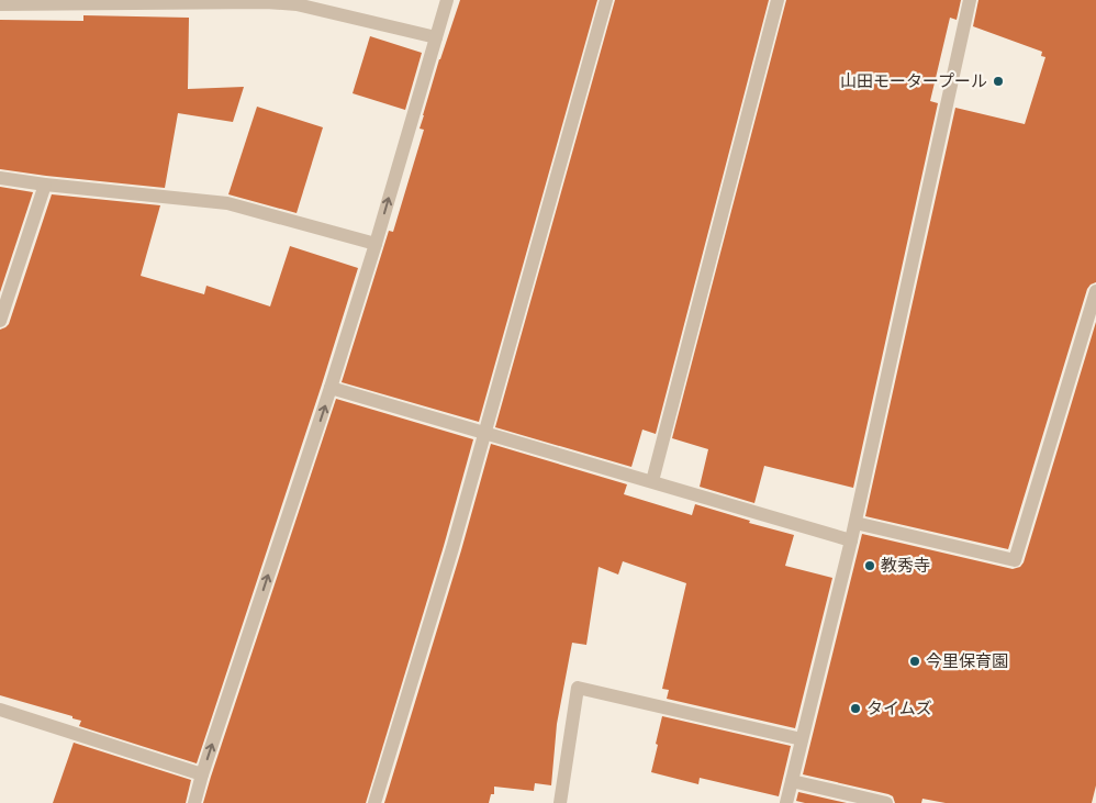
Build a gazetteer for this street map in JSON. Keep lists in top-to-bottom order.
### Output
{
  "places": [
    "山田モータープール",
    "教秀寺",
    "今里保育園",
    "タイムズ"
  ]
}
